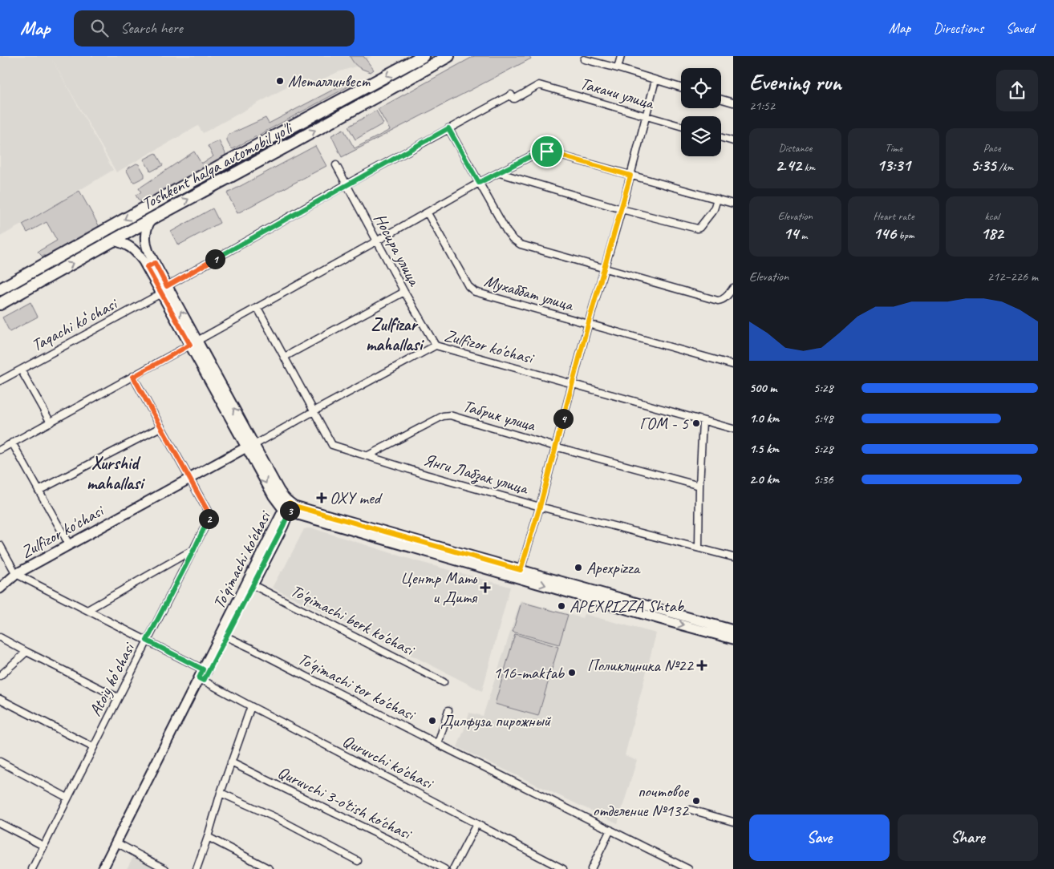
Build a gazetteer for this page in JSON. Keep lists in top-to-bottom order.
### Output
{
  "streets": {
    "highway": ["Toshkent halqa avtomobil yo'li"],
    "main road": ["Zulfizor ko'chasi", "To'qimachi ko'chasi"],
    "street": [
      "Такачи улица",
      "Носира улица",
      "Мухаббат улица",
      "Taqachi koʻchasi",
      "Табрик улица",
      "Янги Лабзак улица",
      "To'qimachi berk ko'chasi",
      "Atoiy koʻchasi",
      "To'qimachi tor ko'chasi",
      "Quruvchi ko'chasi",
      "Quruvchi 3-o'tish ko'chasi"
    ]
  },
  "crossings": [
    ["Такачи улица", "Taqachi koʻchasi"],
    ["Носира улица", "Taqachi koʻchasi"],
    ["Носира улица", "Zulfizor ko'chasi"],
    ["Zulfizor ko'chasi", "Янги Лабзак улица"],
    ["Zulfizor ko'chasi", "Atoiy koʻchasi"],
    ["Табрик улица", "Янги Лабзак улица"],
    ["To'qimachi ko'chasi", "To'qimachi berk ko'chasi"],
    ["To'qimachi ko'chasi", "To'qimachi tor ko'chasi"],
    ["To'qimachi ko'chasi", "Quruvchi ko'chasi"]
  ],
  "districts": ["Zulfizar mahallasi", "Xurshid mahallasi"],
  "places": {
    "other": [
      "Металлинвест",
      "ГОМ - 5",
      "Apexpizza",
      "APEXPIZZA Shtab",
      "116-maktab",
      "Дилфуза пирожный",
      "почтовое отделение №132"
    ],
    "health": ["OXY med", "Центр Мать и Дитя", "Поликлиника №22"]
  },
  "page": {
    "header": "Map",
    "search": "Search here",
    "nav": ["Map", "Directions", "Saved"],
    "heading": ["Evening run", "21:52"],
    "stats": [
      ["Distance", "2.42 km"],
      ["Time", "13:31"],
      ["Pace", "5:35 /km"],
      ["Elevation", "14 m"],
      ["Heart rate", "146 bpm"],
      ["kcal", "182"]
    ],
    "pins": [
      "1",
      "4",
      "3",
      "2"
    ],
    "chart": ["Elevation", "212–226 m"],
    "list": [
      {
        "name": "500 m",
        "note": "5:28"
      },
      {
        "name": "1.0 km",
        "note": "5:48"
      },
      {
        "name": "1.5 km",
        "note": "5:28"
      },
      {
        "name": "2.0 km",
        "note": "5:36"
      }
    ],
    "buttons": ["Save", "Share"]
  }
}
